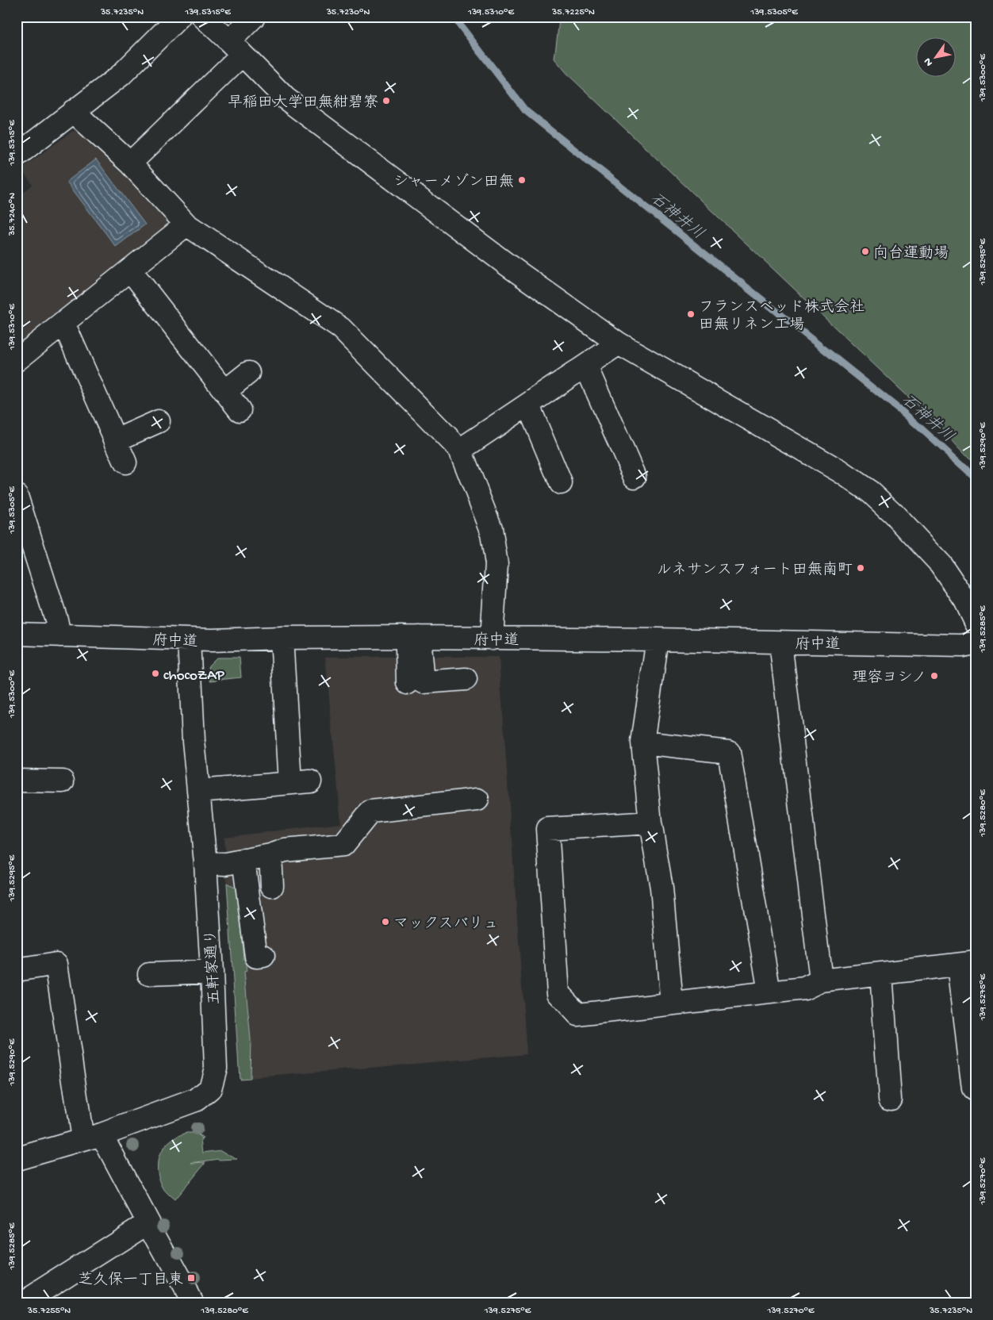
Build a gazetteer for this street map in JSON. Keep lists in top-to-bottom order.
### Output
{
  "streets": {
    "street": ["府中道", "五軒家通り"]
  },
  "crossings": [
    ["府中道", "五軒家通り"]
  ],
  "water": ["石神井川"],
  "places": {
    "other": [
      "早稲田大学田無紺碧寮",
      "シャーメゾン田無",
      "向台運動場",
      "フランスベッド株式会社 田無リネン工場",
      "ルネサンスフォート田無南町",
      "chocoZAP",
      "理容ヨシノ",
      "マックスバリュ"
    ],
    "transit": ["芝久保一丁目東"]
  },
  "north": "bottom left",
  "coordinates": [
    "35.7235°N",
    "139.5315°E",
    "35.7230°N",
    "139.5310°E",
    "35.7225°N",
    "139.5305°E",
    "139.5300°E",
    "35.7240°N",
    "139.5295°E",
    "139.5290°E",
    "139.5285°E",
    "139.5280°E",
    "139.5275°E",
    "139.5270°E",
    "35.7255°N"
  ]
}
